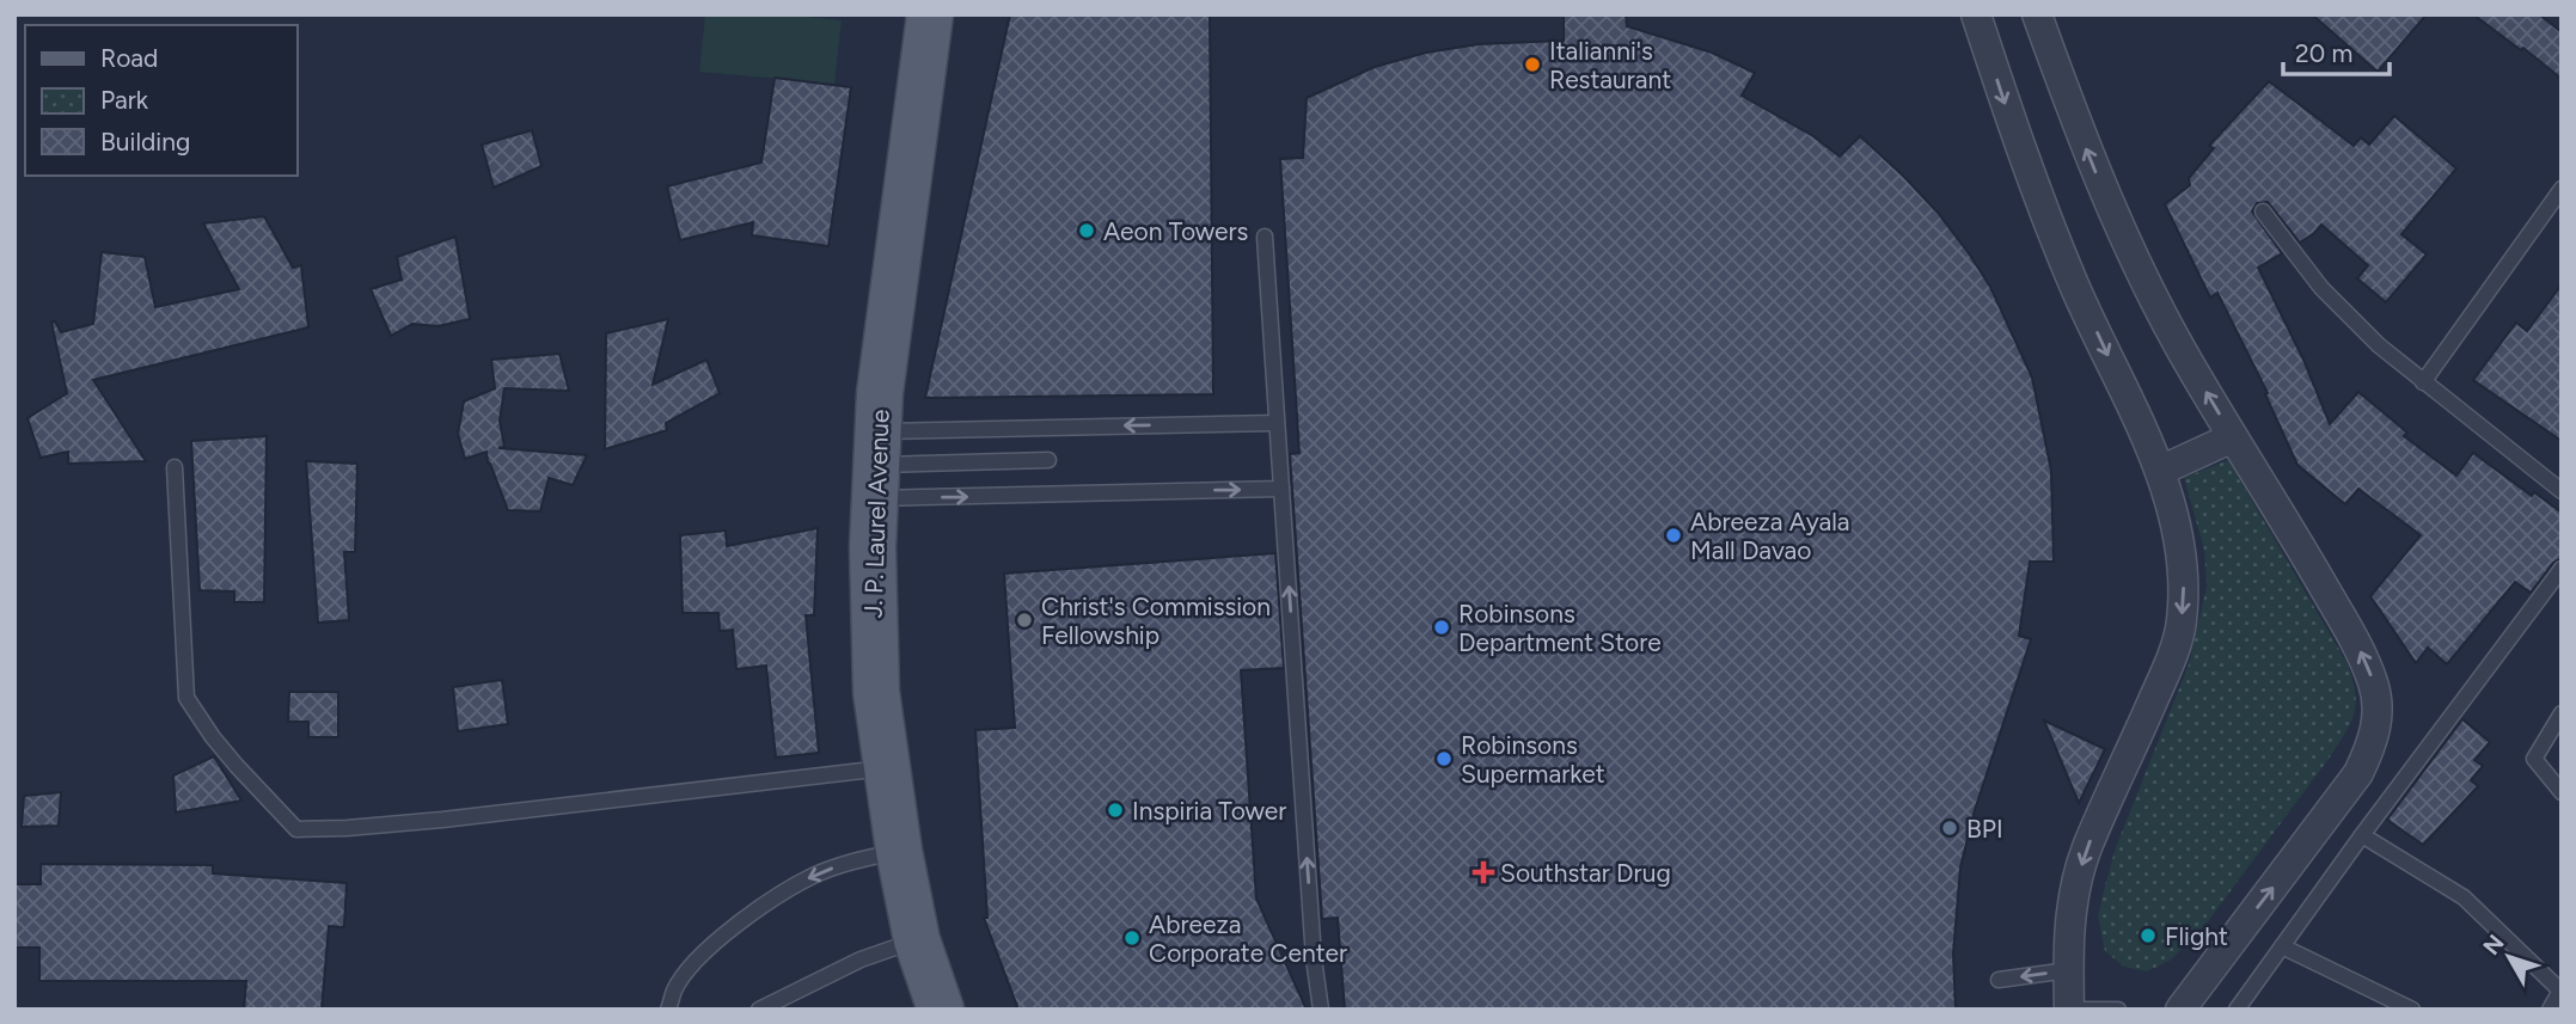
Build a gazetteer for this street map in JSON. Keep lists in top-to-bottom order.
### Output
{
  "streets": {
    "main road": ["J. P. Laurel Avenue"]
  },
  "places": {
    "other": [
      "Italianni's Restaurant",
      "Aeon Towers",
      "Abreeza Ayala Mall Davao",
      "Christ's Commission Fellowship",
      "Robinsons Department Store",
      "Robinsons Supermarket",
      "Inspiria Tower",
      "BPI",
      "Flight",
      "Abreeza Corporate Center"
    ],
    "health": ["Southstar Drug"]
  },
  "legend": ["Road", "Park", "Building"],
  "scale_bar": "20 m",
  "north": "top left"
}
